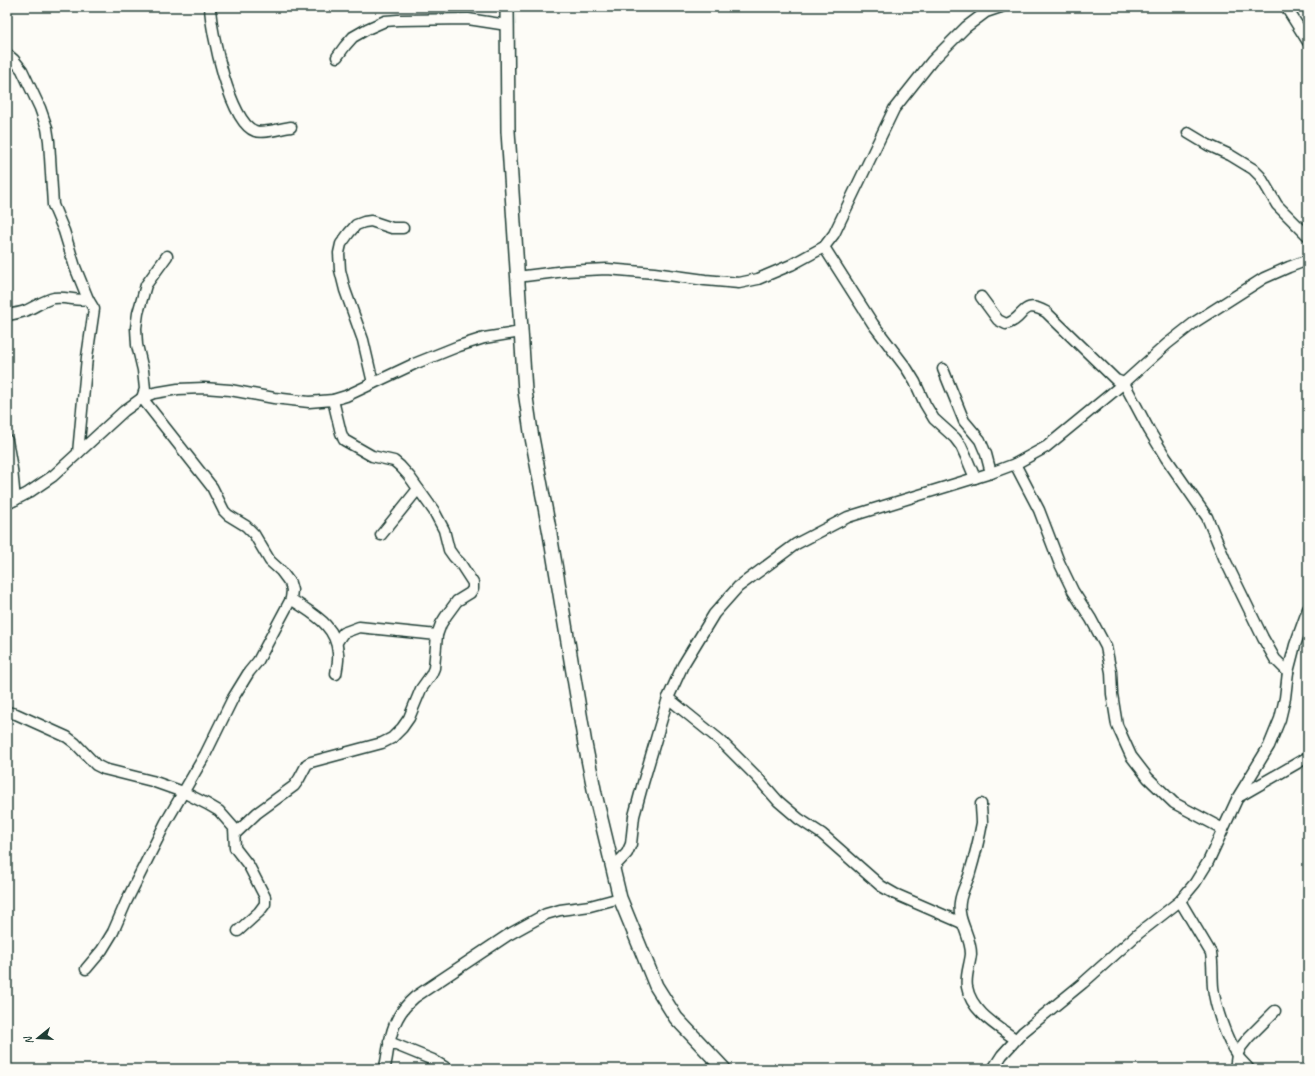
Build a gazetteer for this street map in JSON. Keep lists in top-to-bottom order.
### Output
{
  "north": "left"
}
